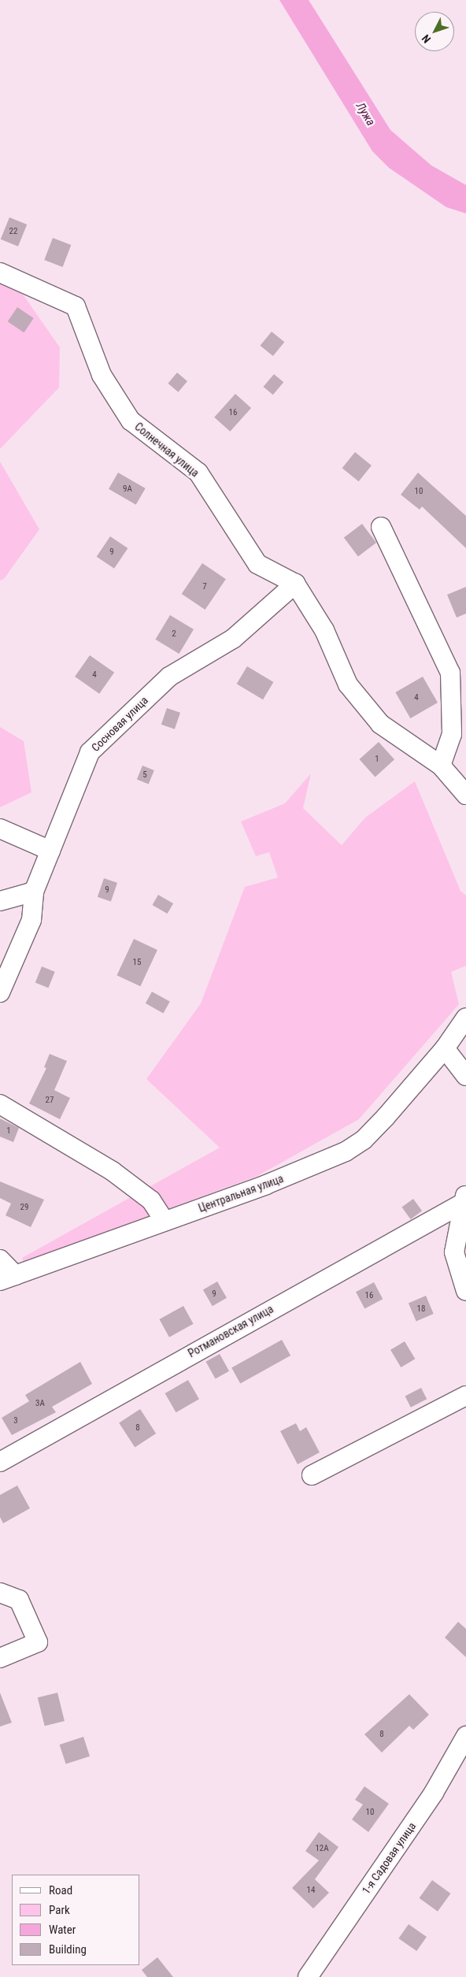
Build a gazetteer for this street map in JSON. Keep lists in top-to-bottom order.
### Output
{
  "streets": {
    "street": [
      "Солнечная улица",
      "Сосновая улица",
      "Центральная улица",
      "Ротмановская улица",
      "1-я Садовая улица"
    ]
  },
  "crossings": [
    ["Солнечная улица", "Сосновая улица"]
  ],
  "water": ["Лужа"],
  "house_numbers": [
    "22",
    "16",
    "9А",
    "10",
    "9",
    "7",
    "2",
    "4",
    "4",
    "1",
    "5",
    "9",
    "15",
    "27",
    "1",
    "29",
    "9",
    "16",
    "18",
    "3А",
    "3",
    "8",
    "8",
    "10",
    "12А",
    "14"
  ],
  "legend": [
    "Road",
    "Park",
    "Water",
    "Building"
  ],
  "north": "bottom left"
}
